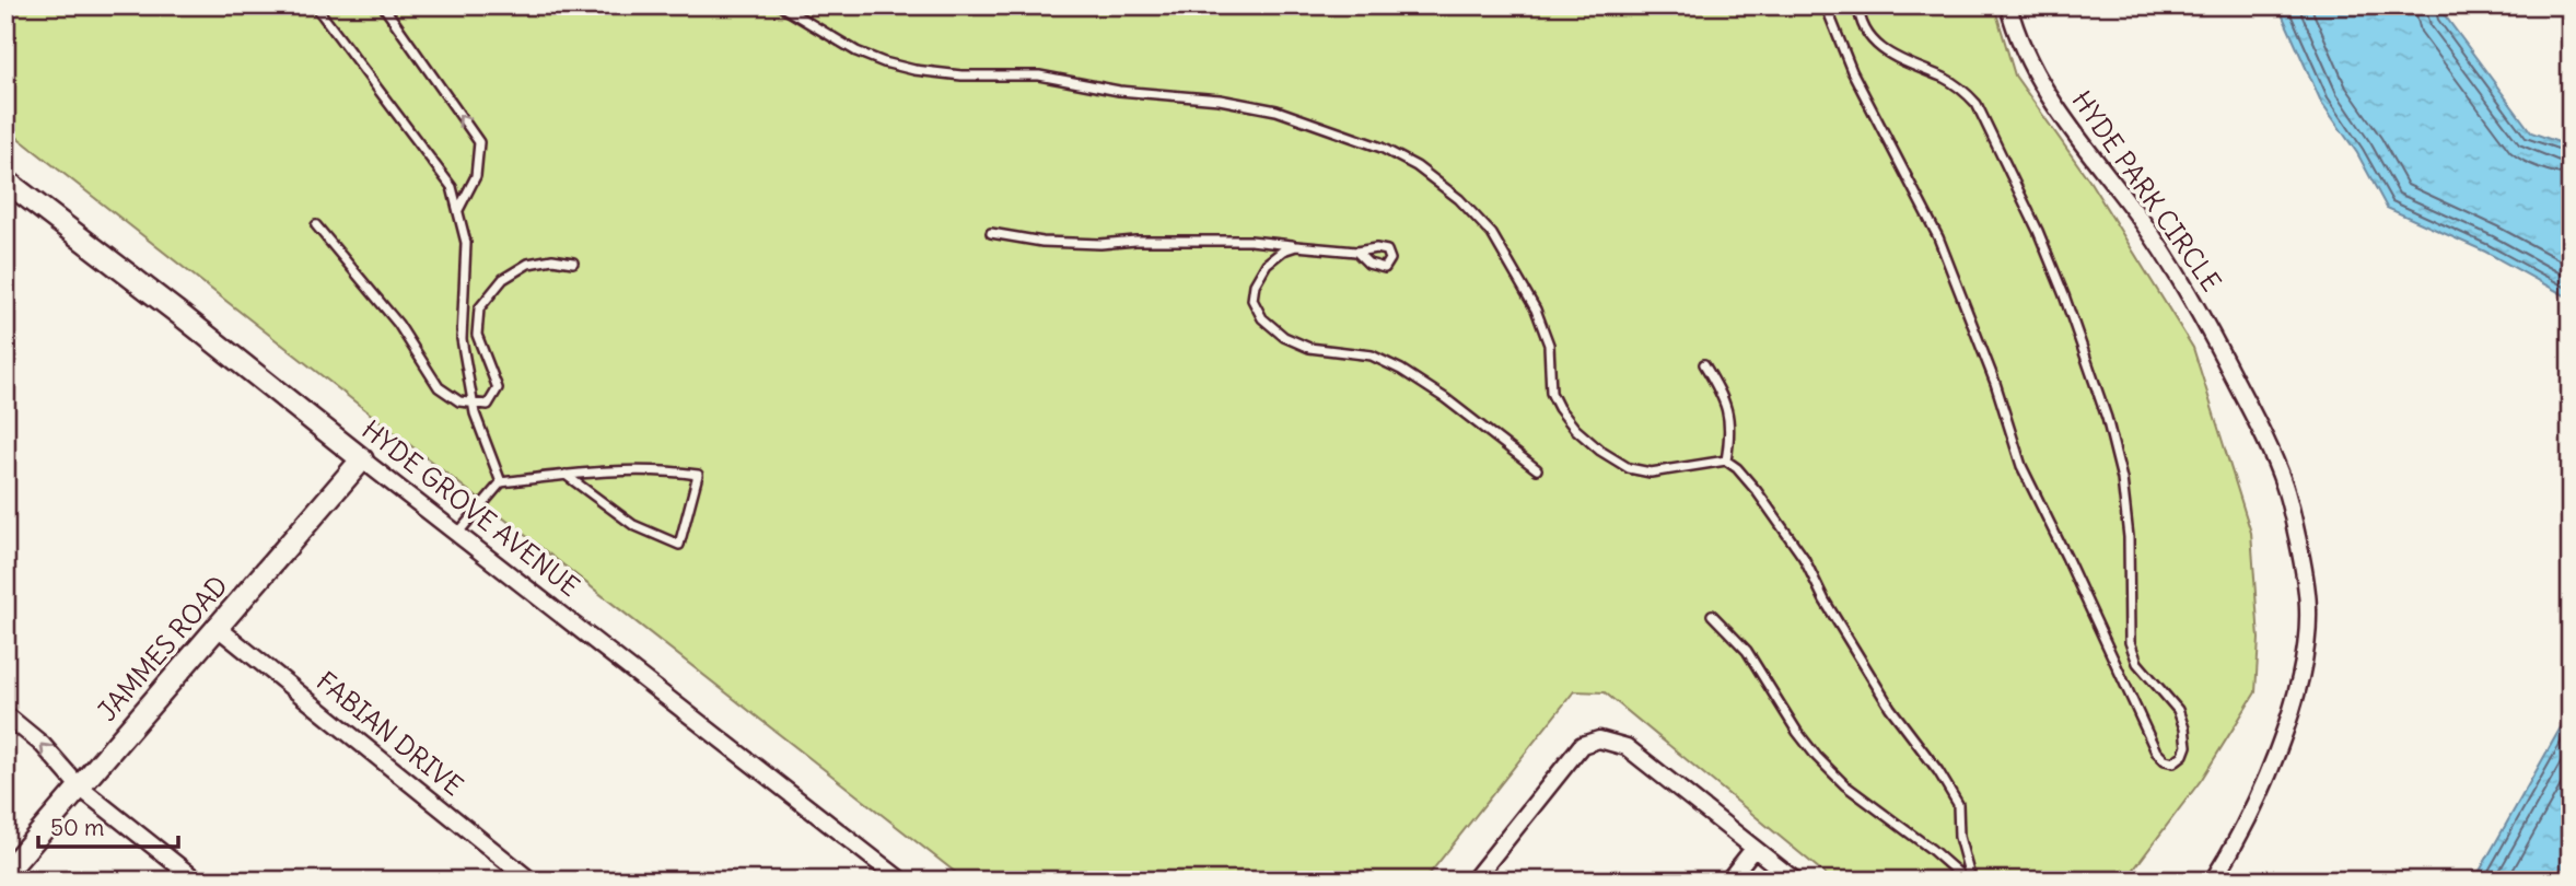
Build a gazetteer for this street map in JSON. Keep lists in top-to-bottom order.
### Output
{
  "streets": {
    "street": [
      "HYDE PARK CIRCLE",
      "HYDE GROVE AVENUE",
      "JAMMES ROAD",
      "FABIAN DRIVE"
    ]
  },
  "crossings": [
    ["HYDE GROVE AVENUE", "JAMMES ROAD"],
    ["JAMMES ROAD", "FABIAN DRIVE"]
  ],
  "scale_bar": "50 m"
}
